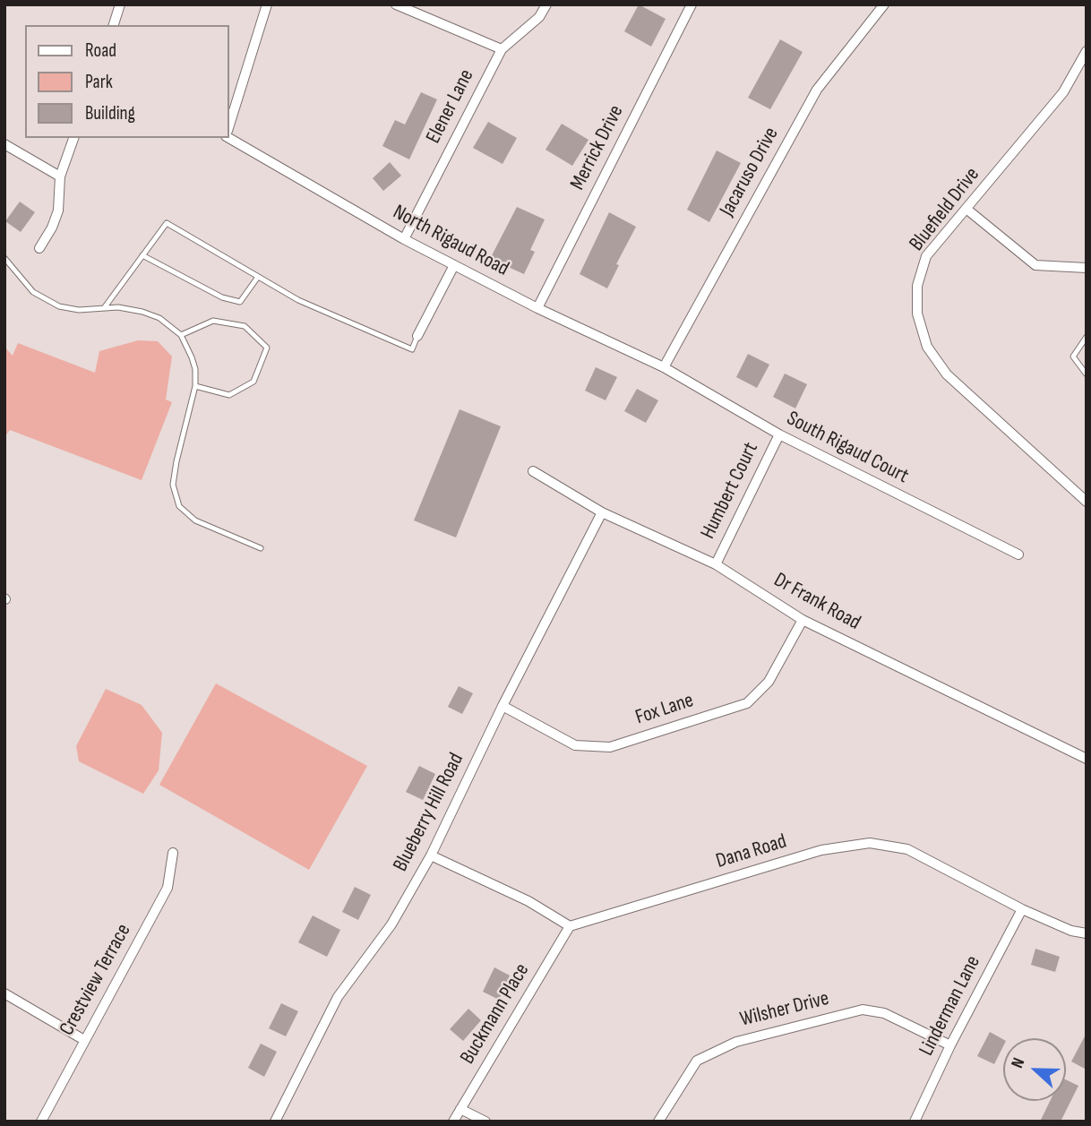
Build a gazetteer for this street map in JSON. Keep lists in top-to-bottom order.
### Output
{
  "streets": {
    "street": [
      "Elener Lane",
      "Merrick Drive",
      "Jacaruso Drive",
      "Bluefield Drive",
      "North Rigaud Road",
      "South Rigaud Court",
      "Humbert Court",
      "Dr Frank Road",
      "Fox Lane",
      "Blueberry Hill Road",
      "Dana Road",
      "Crestview Terrace",
      "Linderman Lane",
      "Wilsher Drive",
      "Buckmann Place"
    ]
  },
  "crossings": [
    ["Elener Lane", "North Rigaud Road"],
    ["Merrick Drive", "North Rigaud Road"],
    ["Jacaruso Drive", "North Rigaud Road"],
    ["Jacaruso Drive", "South Rigaud Court"],
    ["North Rigaud Road", "South Rigaud Court"],
    ["South Rigaud Court", "Humbert Court"],
    ["Humbert Court", "Dr Frank Road"],
    ["Dr Frank Road", "Fox Lane"],
    ["Dr Frank Road", "Blueberry Hill Road"],
    ["Fox Lane", "Blueberry Hill Road"],
    ["Dana Road", "Linderman Lane"],
    ["Dana Road", "Buckmann Place"],
    ["Linderman Lane", "Wilsher Drive"]
  ],
  "legend": ["Road", "Park", "Building"],
  "north": "left"
}
